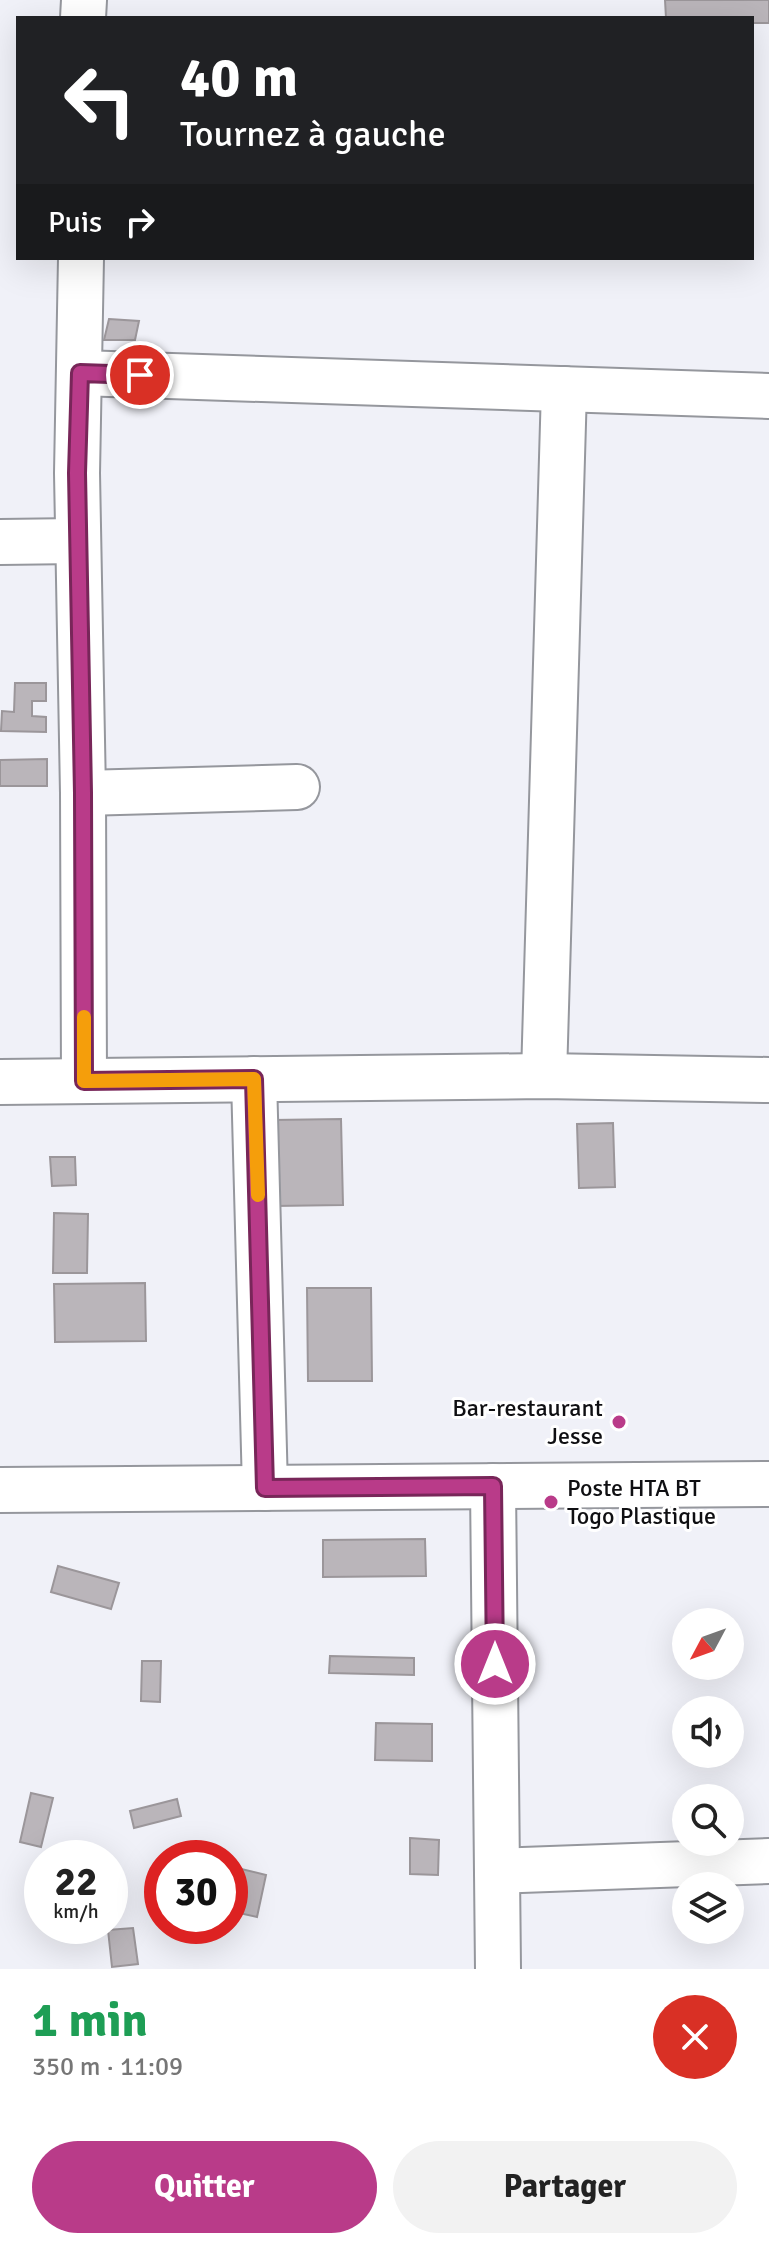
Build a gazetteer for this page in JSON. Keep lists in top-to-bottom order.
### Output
{
  "places": ["Bar-restaurant Jesse", "Poste HTA BT Togo Plastique"],
  "north": "bottom left",
  "page": {
    "turn": ["40 m", "Tournez à gauche"],
    "then": "Puis",
    "speed": "22 km/h",
    "limit": "30",
    "heading": ["1 min", "350 m · 11:09"],
    "buttons": ["Quitter", "Partager"]
  }
}
